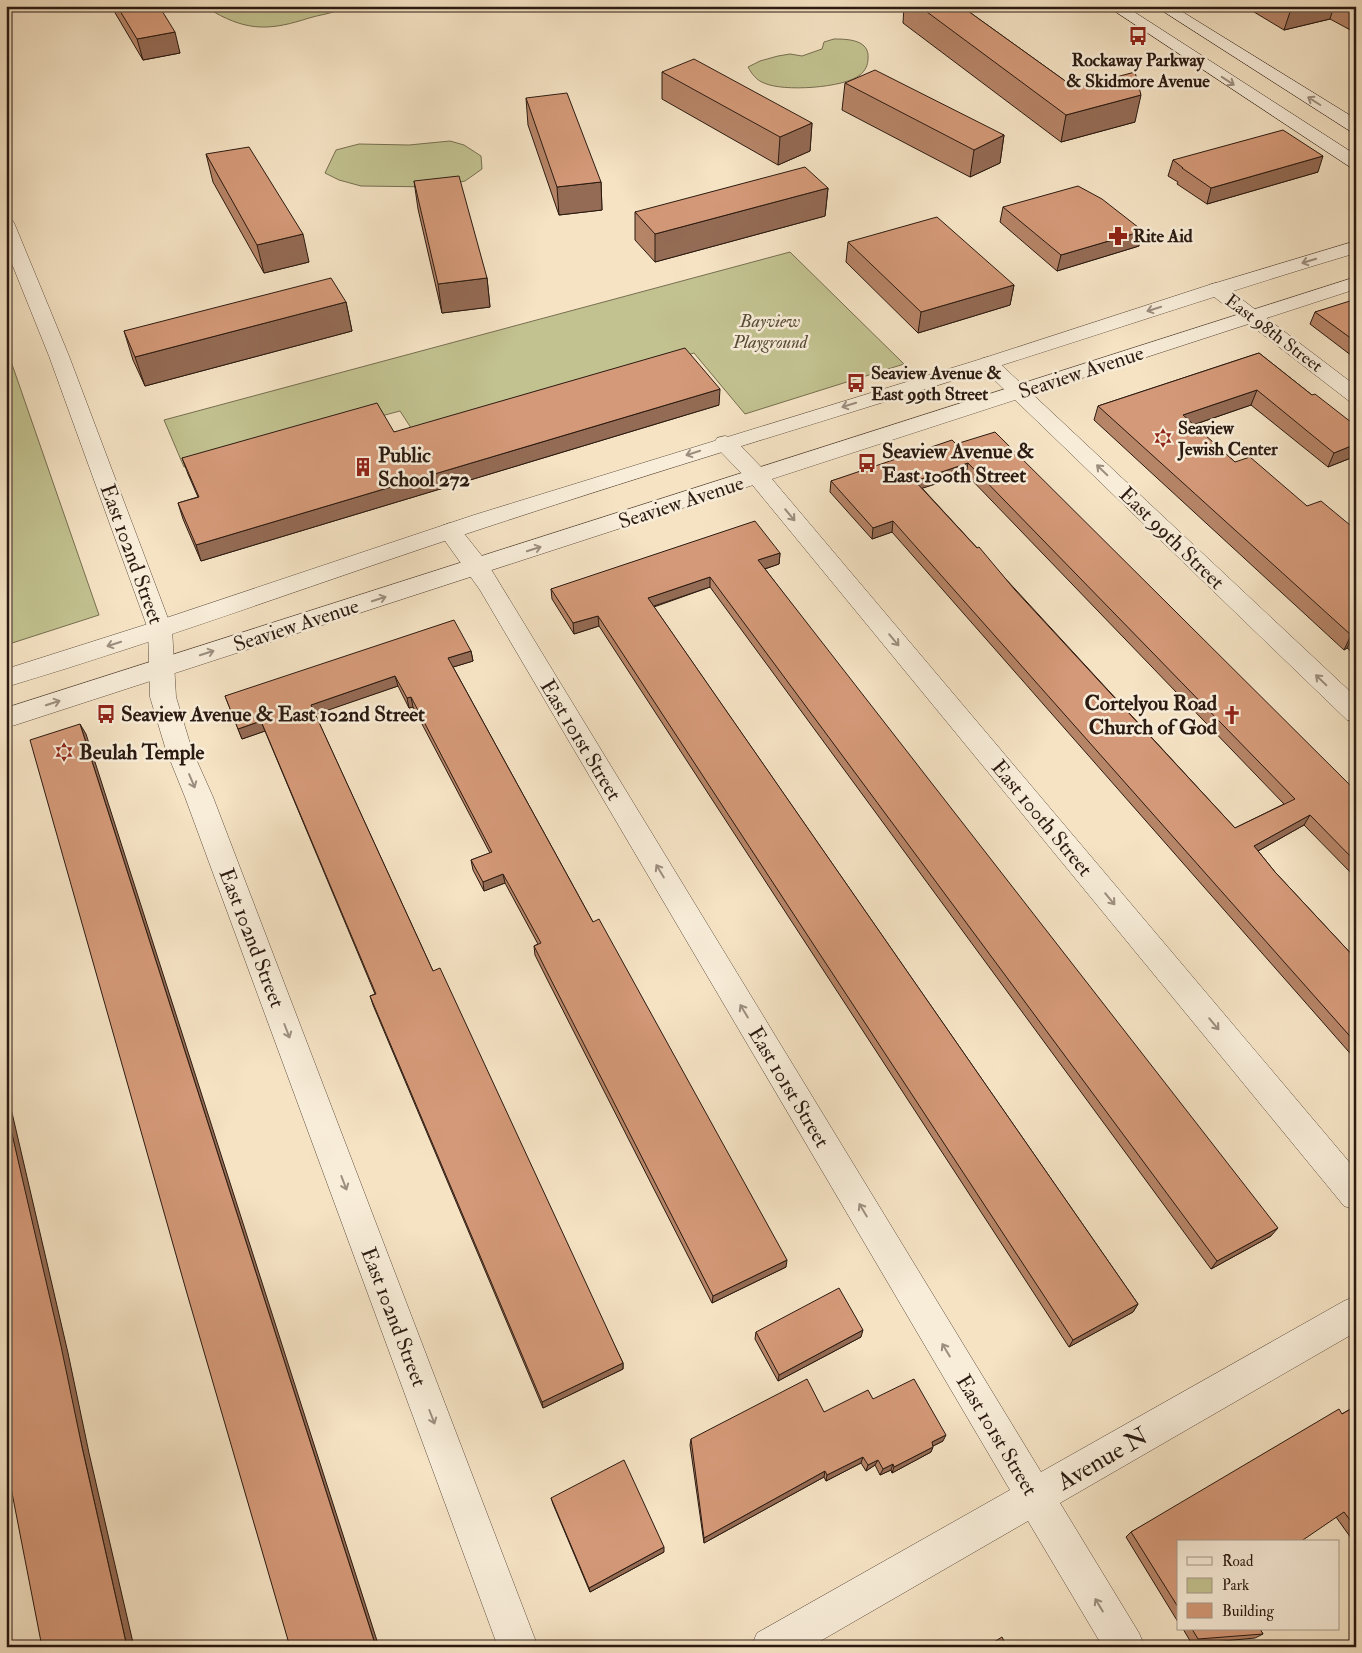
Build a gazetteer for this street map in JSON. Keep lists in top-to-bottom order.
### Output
{
  "streets": {
    "street": [
      "East 98th Street",
      "Seaview Avenue",
      "East 99th Street",
      "East 102nd Street",
      "East 101st Street",
      "East 100th Street",
      "Avenue N"
    ]
  },
  "crossings": [
    ["East 98th Street", "Seaview Avenue"],
    ["Seaview Avenue", "East 99th Street"],
    ["Seaview Avenue", "East 102nd Street"],
    ["Seaview Avenue", "East 101st Street"],
    ["Seaview Avenue", "East 100th Street"],
    ["East 101st Street", "Avenue N"]
  ],
  "one_way": [
    "East 99th Street",
    "East 102nd Street",
    "East 101st Street",
    "East 100th Street"
  ],
  "parks": ["Bayview Playground"],
  "places": {
    "bus stop": [
      "Rockaway Parkway & Skidmore Avenue",
      "Seaview Avenue & East 99th Street",
      "Seaview Avenue & East 100th Street",
      "Seaview Avenue & East 102nd Street"
    ],
    "pharmacy": ["Rite Aid"],
    "synagogue": ["Seaview Jewish Center", "Beulah Temple"],
    "building": ["Public School 272"],
    "church": ["Cortelyou Road Church of God"]
  },
  "legend": ["Road", "Park", "Building"]
}
